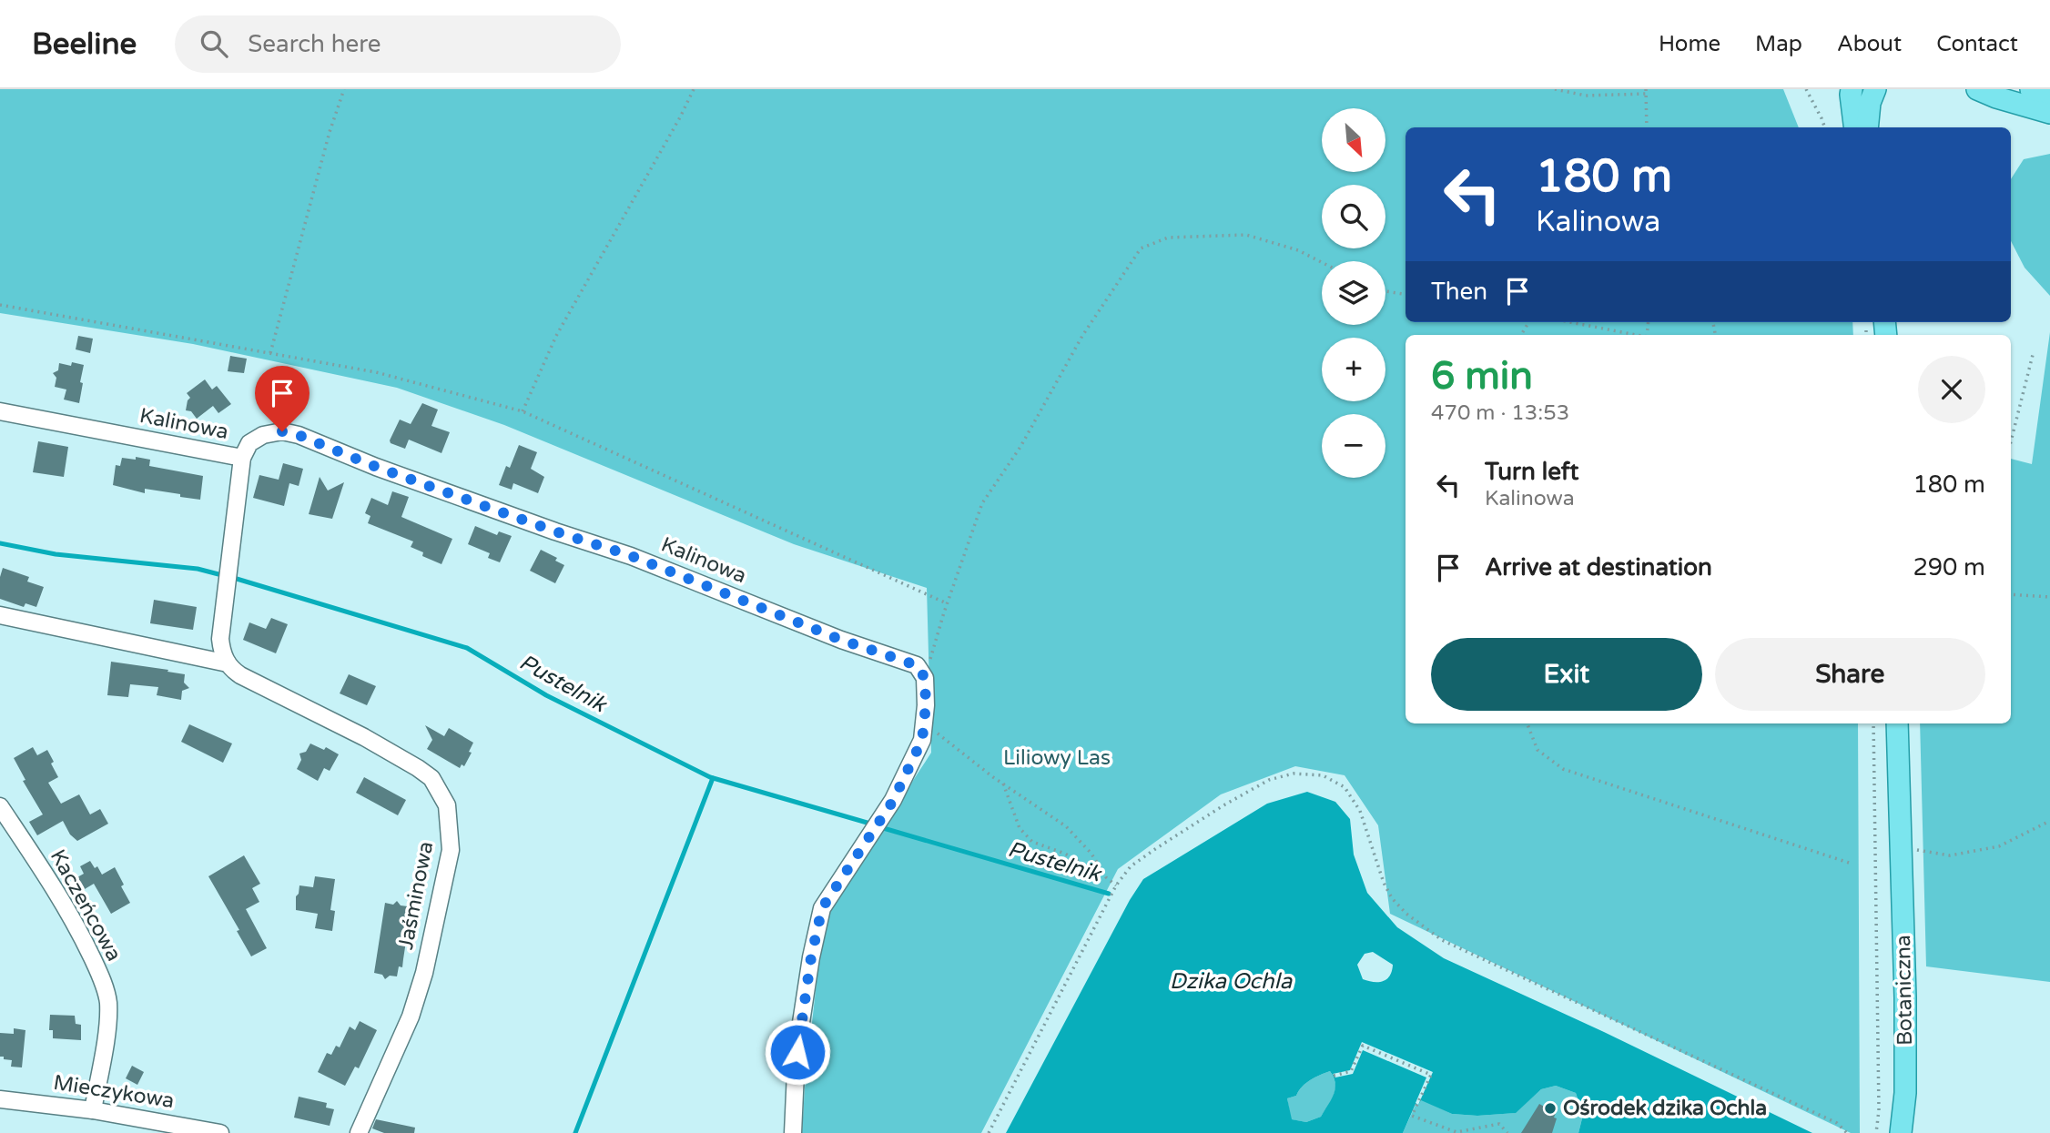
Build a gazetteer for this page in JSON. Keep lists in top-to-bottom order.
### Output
{
  "streets": {
    "main road": ["Botaniczna"],
    "street": [
      "Kalinowa",
      "Jaśminowa",
      "Kaczeńcowa",
      "Mieczykowa"
    ]
  },
  "crossings": [
    ["Kaczeńcowa", "Mieczykowa"]
  ],
  "water": ["Pustelnik", "Dzika Ochla"],
  "parks": ["Liliowy Las"],
  "places": ["Ośrodek dzika Ochla"],
  "north": "bottom right",
  "page": {
    "header": "Beeline",
    "search": "Search here",
    "nav": [
      "Home",
      "Map",
      "About",
      "Contact"
    ],
    "map_buttons": ["+", "−"],
    "turn": ["180 m", "Kalinowa"],
    "then": "Then",
    "heading": ["6 min", "470 m · 13:53"],
    "list": [
      {
        "name": "Turn left",
        "note": "Kalinowa",
        "value": "180 m"
      },
      {
        "name": "Arrive at destination",
        "value": "290 m"
      }
    ],
    "buttons": ["Exit", "Share"]
  }
}
